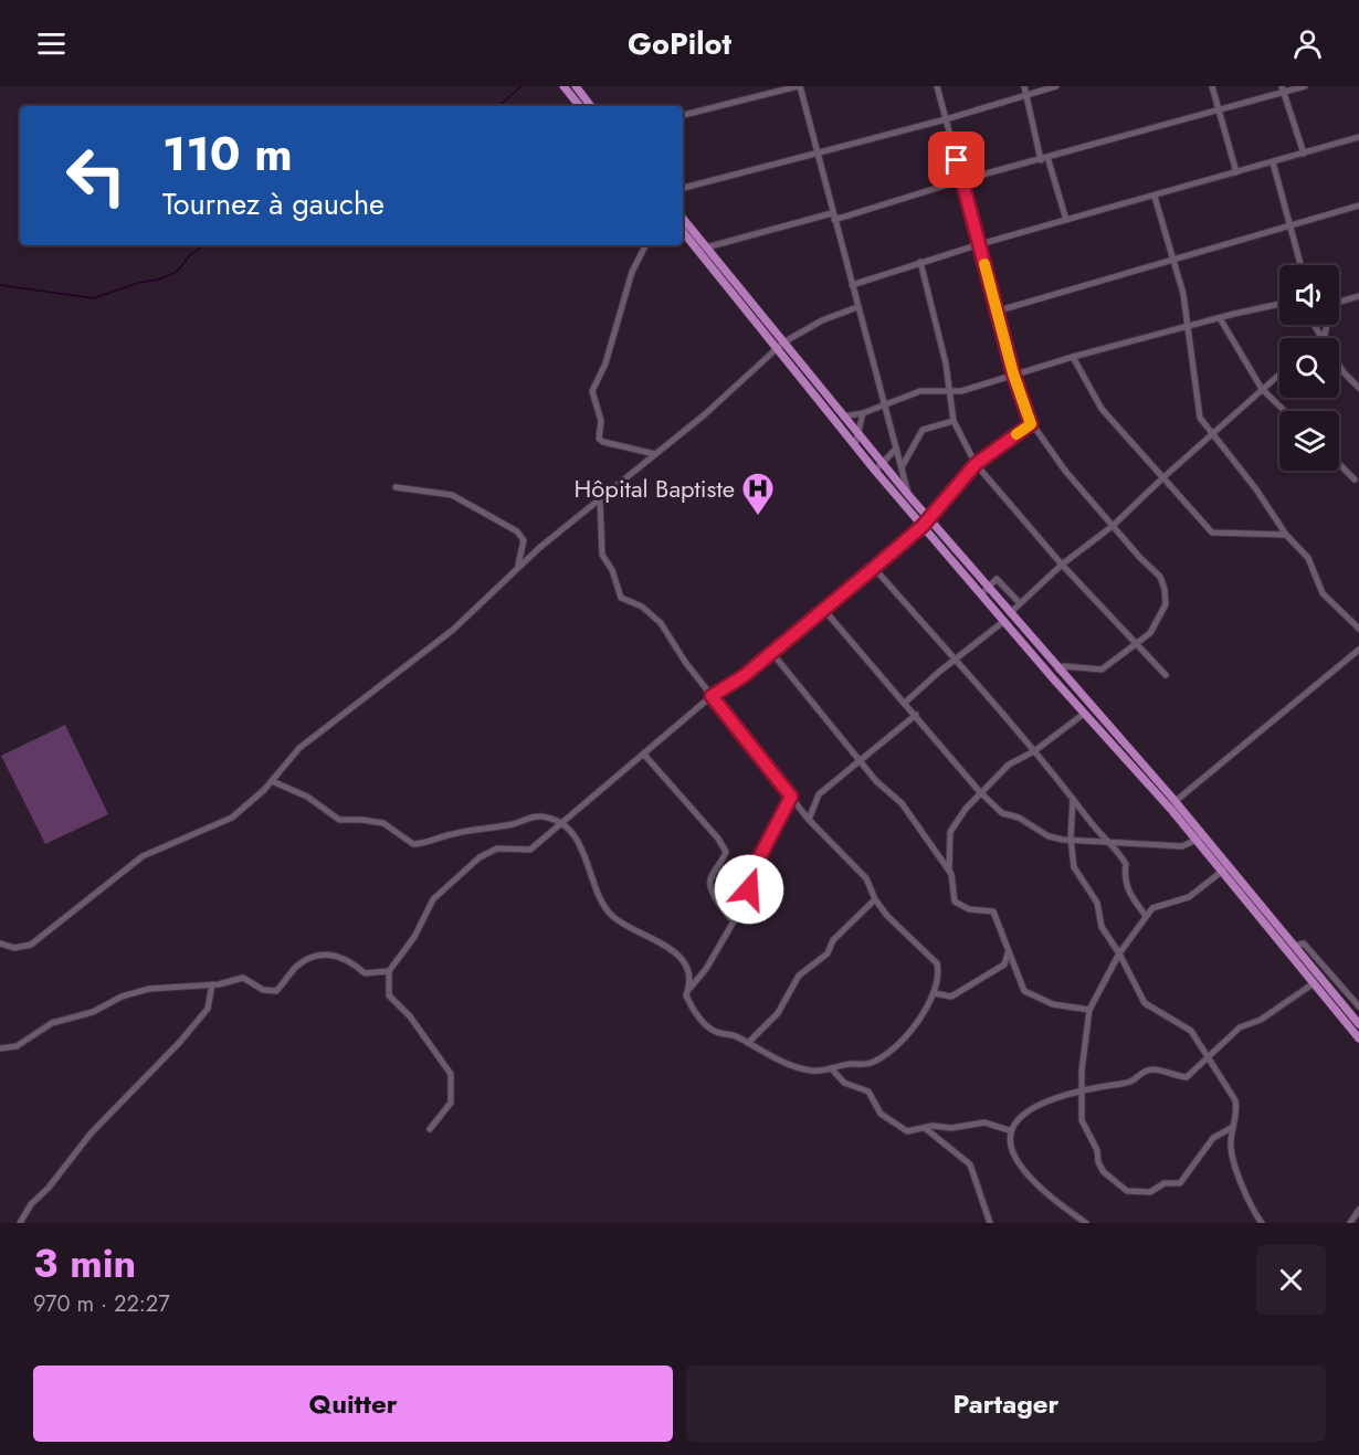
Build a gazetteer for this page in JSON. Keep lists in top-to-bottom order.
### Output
{
  "places": {
    "hospital": ["Hôpital Baptiste"]
  },
  "page": {
    "header": "GoPilot",
    "turn": ["110 m", "Tournez à gauche"],
    "heading": ["3 min", "970 m · 22:27"],
    "buttons": ["Quitter", "Partager"]
  }
}
